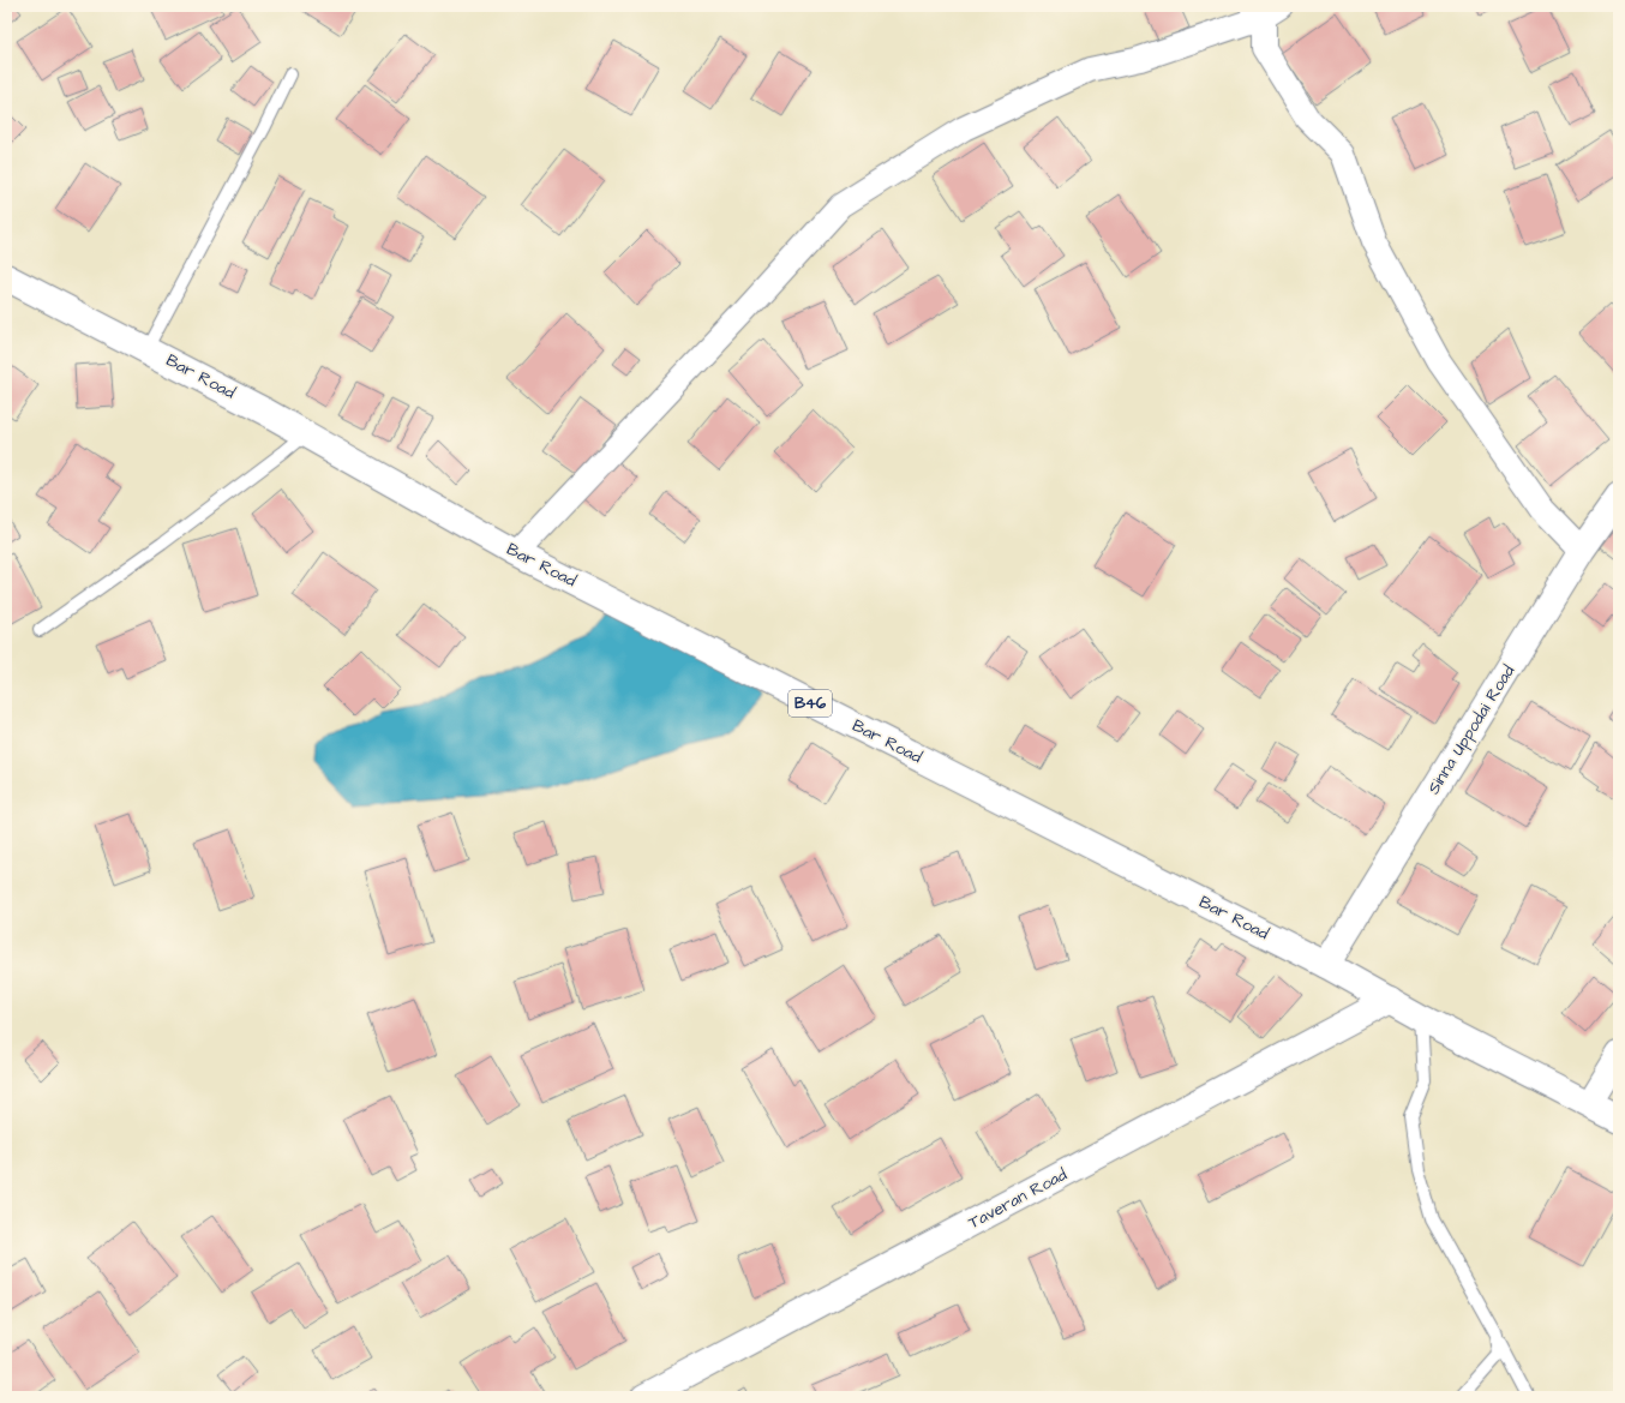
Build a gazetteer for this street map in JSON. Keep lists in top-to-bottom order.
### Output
{
  "streets": {
    "main road": [
      "Bar Road",
      "B46",
      "Sinna Uppodai Road",
      "Taveran Road"
    ]
  },
  "crossings": [
    ["Bar Road", "Sinna Uppodai Road"],
    ["Bar Road", "Taveran Road"]
  ]
}
